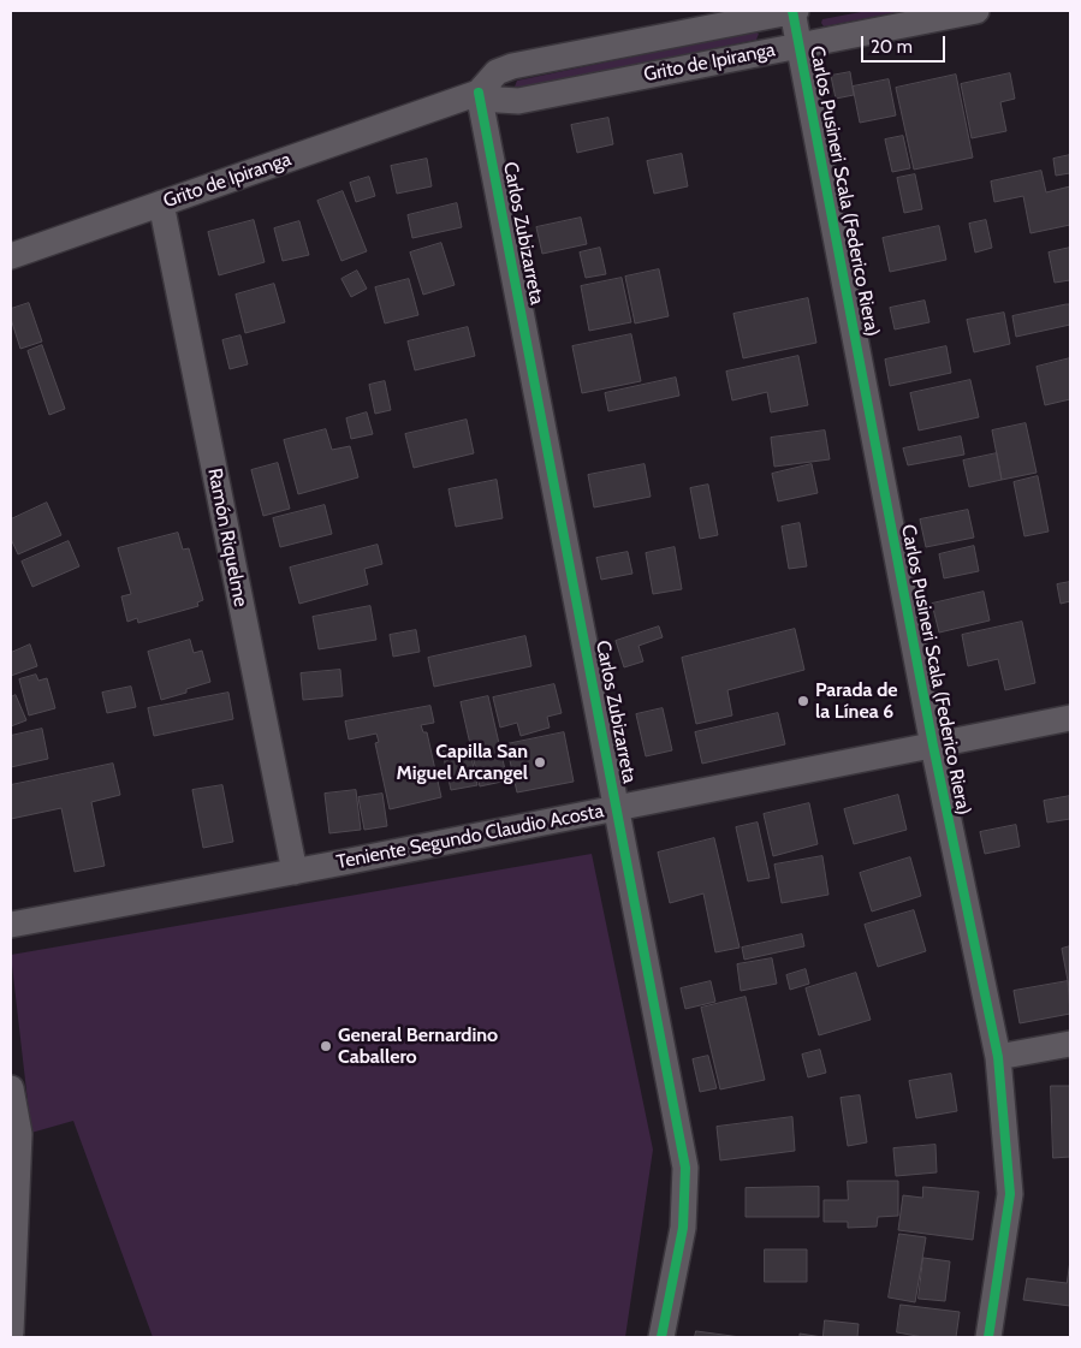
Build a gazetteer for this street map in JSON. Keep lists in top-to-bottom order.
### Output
{
  "streets": {
    "street": [
      "Grito de Ipiranga",
      "Carlos Pusineri Scala (Federico Riera)",
      "Carlos Zubizarreta",
      "Ramón Riquelme",
      "Teniente Segundo Claudio Acosta"
    ]
  },
  "crossings": [
    ["Grito de Ipiranga", "Carlos Pusineri Scala (Federico Riera)"],
    ["Grito de Ipiranga", "Carlos Zubizarreta"],
    ["Grito de Ipiranga", "Ramón Riquelme"],
    ["Carlos Pusineri Scala (Federico Riera)", "Teniente Segundo Claudio Acosta"],
    ["Carlos Zubizarreta", "Teniente Segundo Claudio Acosta"],
    ["Ramón Riquelme", "Teniente Segundo Claudio Acosta"]
  ],
  "places": ["Parada de la Línea 6", "Capilla San Miguel Arcangel", "General Bernardino Caballero"],
  "scale_bar": "20 m"
}
